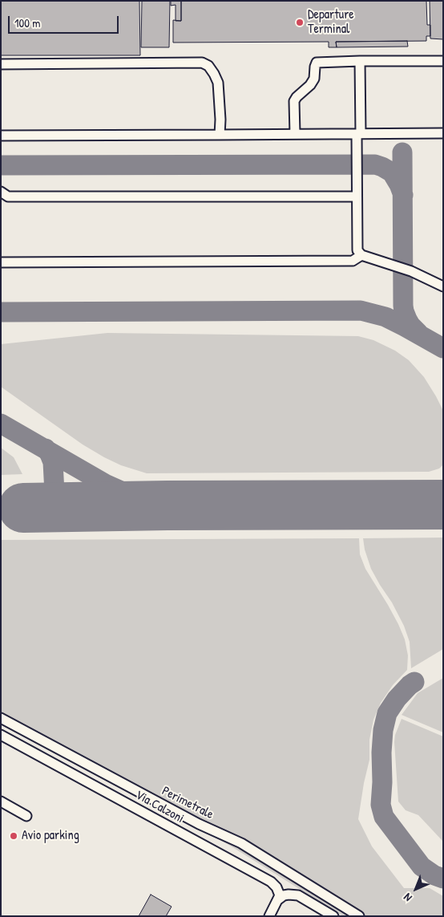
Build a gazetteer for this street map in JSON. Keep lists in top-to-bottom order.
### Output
{
  "streets": {
    "street": ["Perimetrale", "Via Calzoni"]
  },
  "places": ["Departure Terminal", "Avio parking"],
  "scale_bar": "100 m",
  "north": "bottom left"
}
